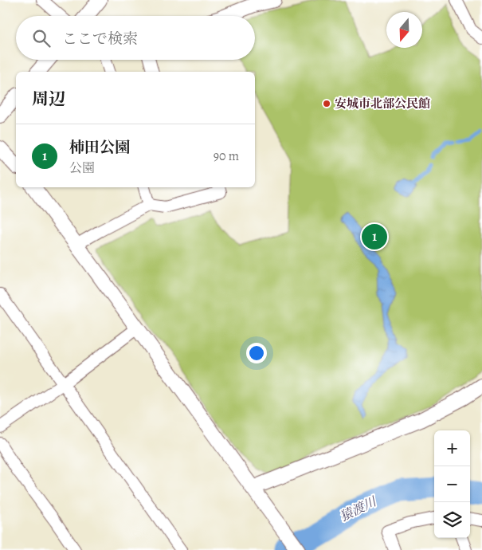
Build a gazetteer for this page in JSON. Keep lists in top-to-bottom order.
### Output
{
  "water": ["猿渡川"],
  "places": ["安城市北部公民館"],
  "north": "bottom",
  "page": {
    "search": "ここで検索",
    "heading": "周辺",
    "list": [
      {
        "mark": "1",
        "name": "柿田公園",
        "note": "公園",
        "value": "90 m"
      }
    ],
    "pins": "1",
    "map_buttons": ["+", "−"]
  }
}
